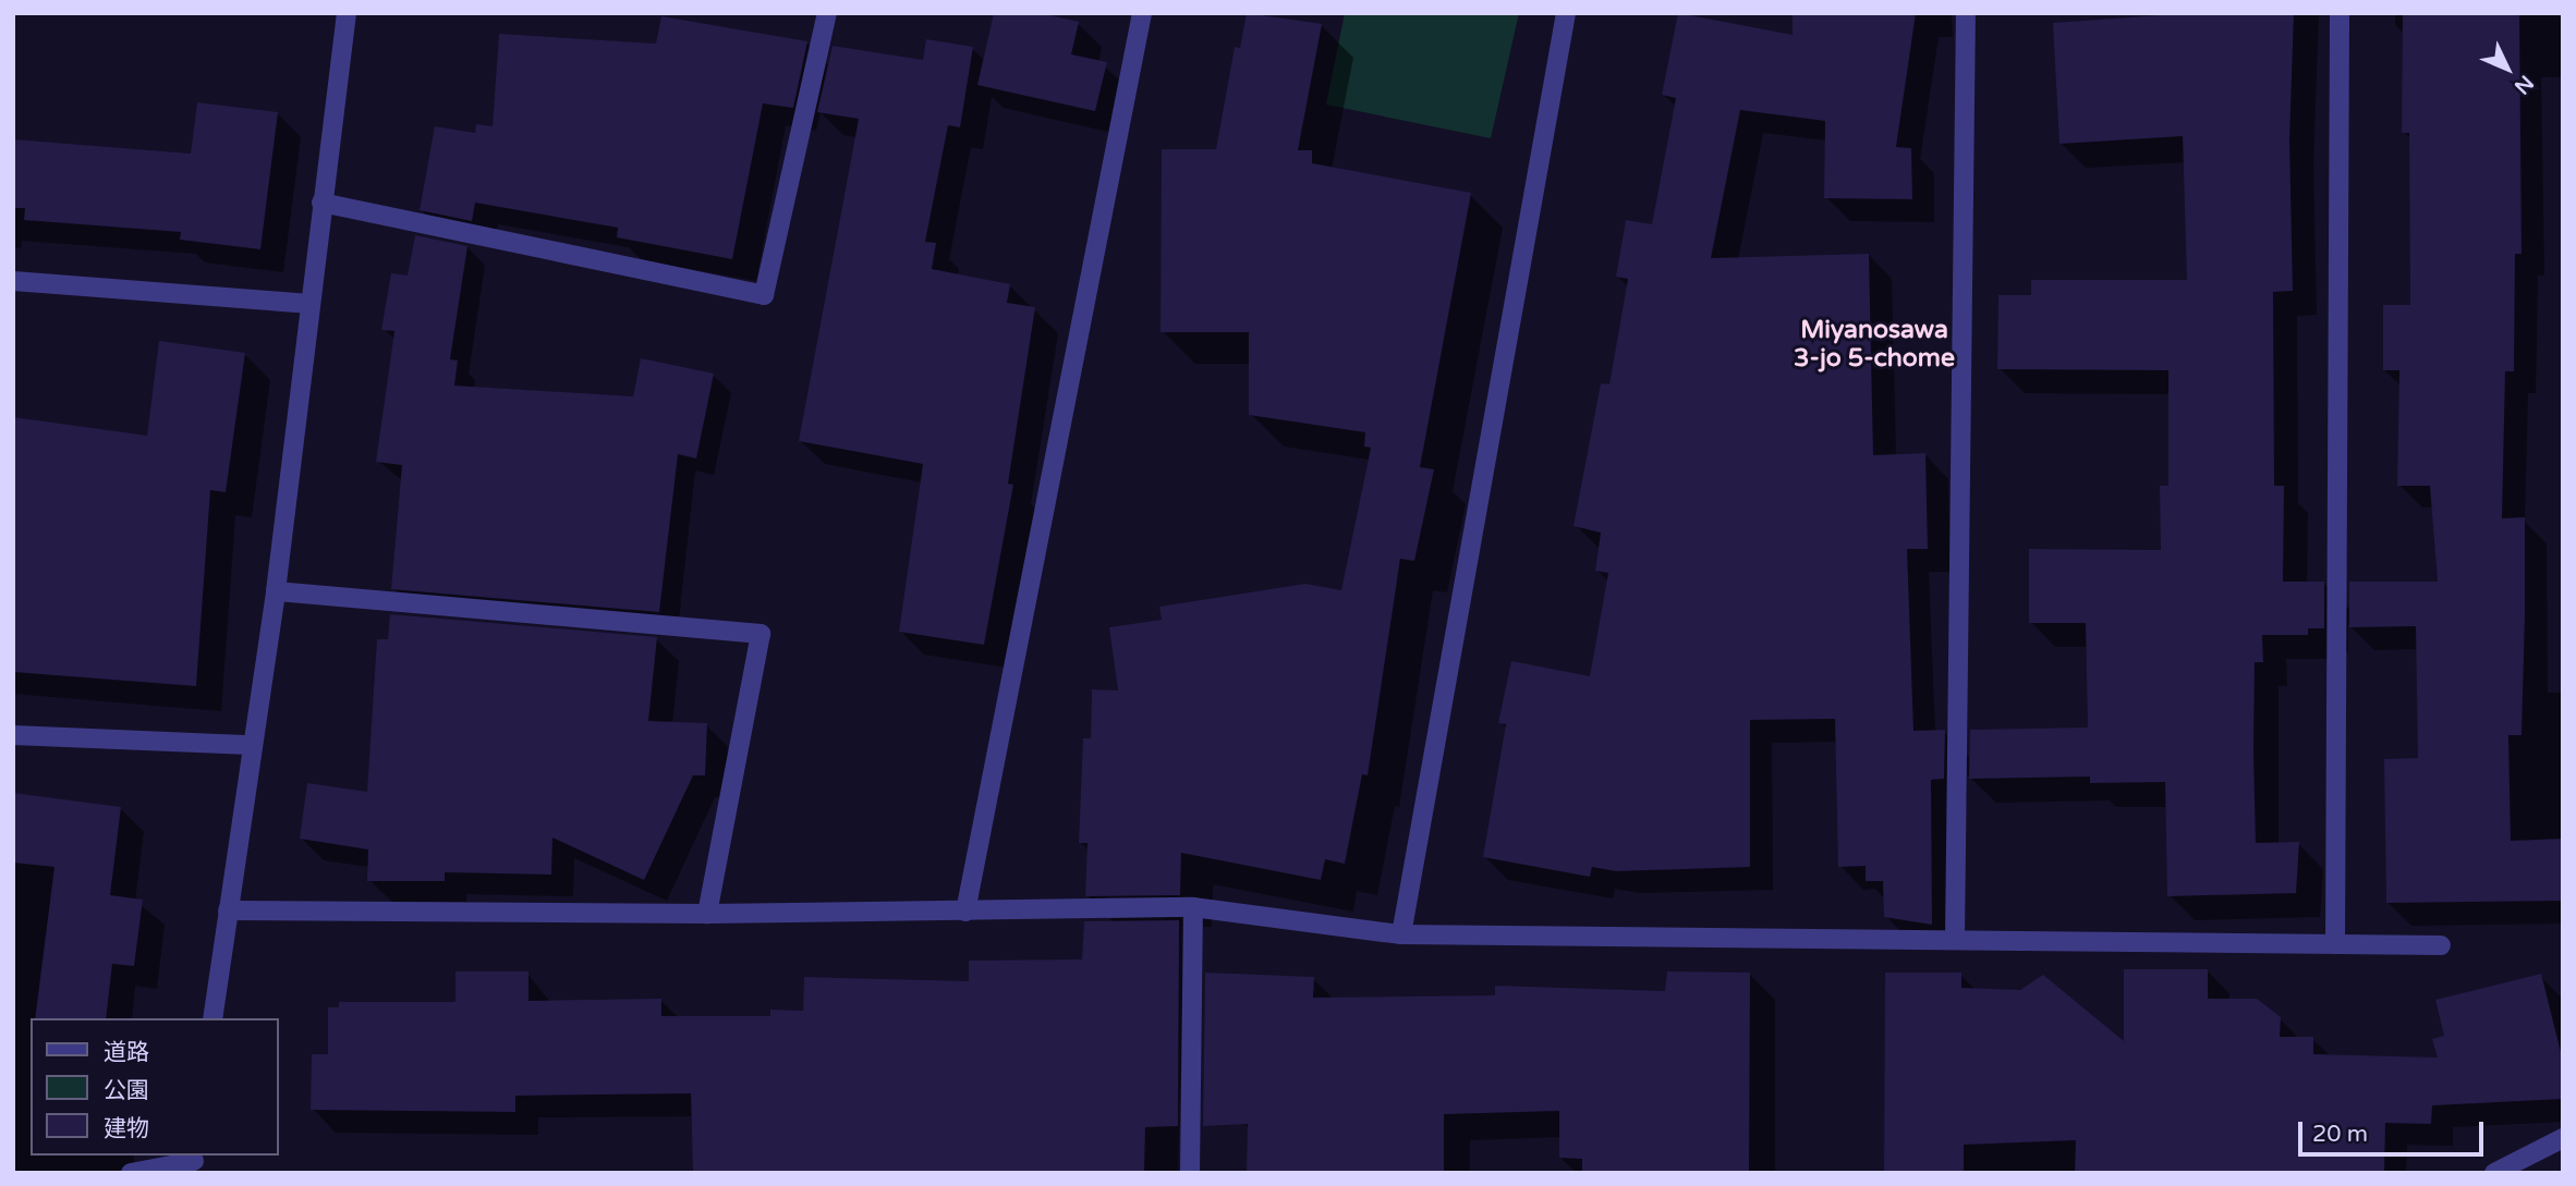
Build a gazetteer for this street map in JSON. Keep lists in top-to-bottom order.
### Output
{
  "districts": ["Miyanosawa 3-jo 5-chome"],
  "legend": ["道路", "公園", "建物"],
  "scale_bar": "20 m",
  "north": "bottom right"
}
